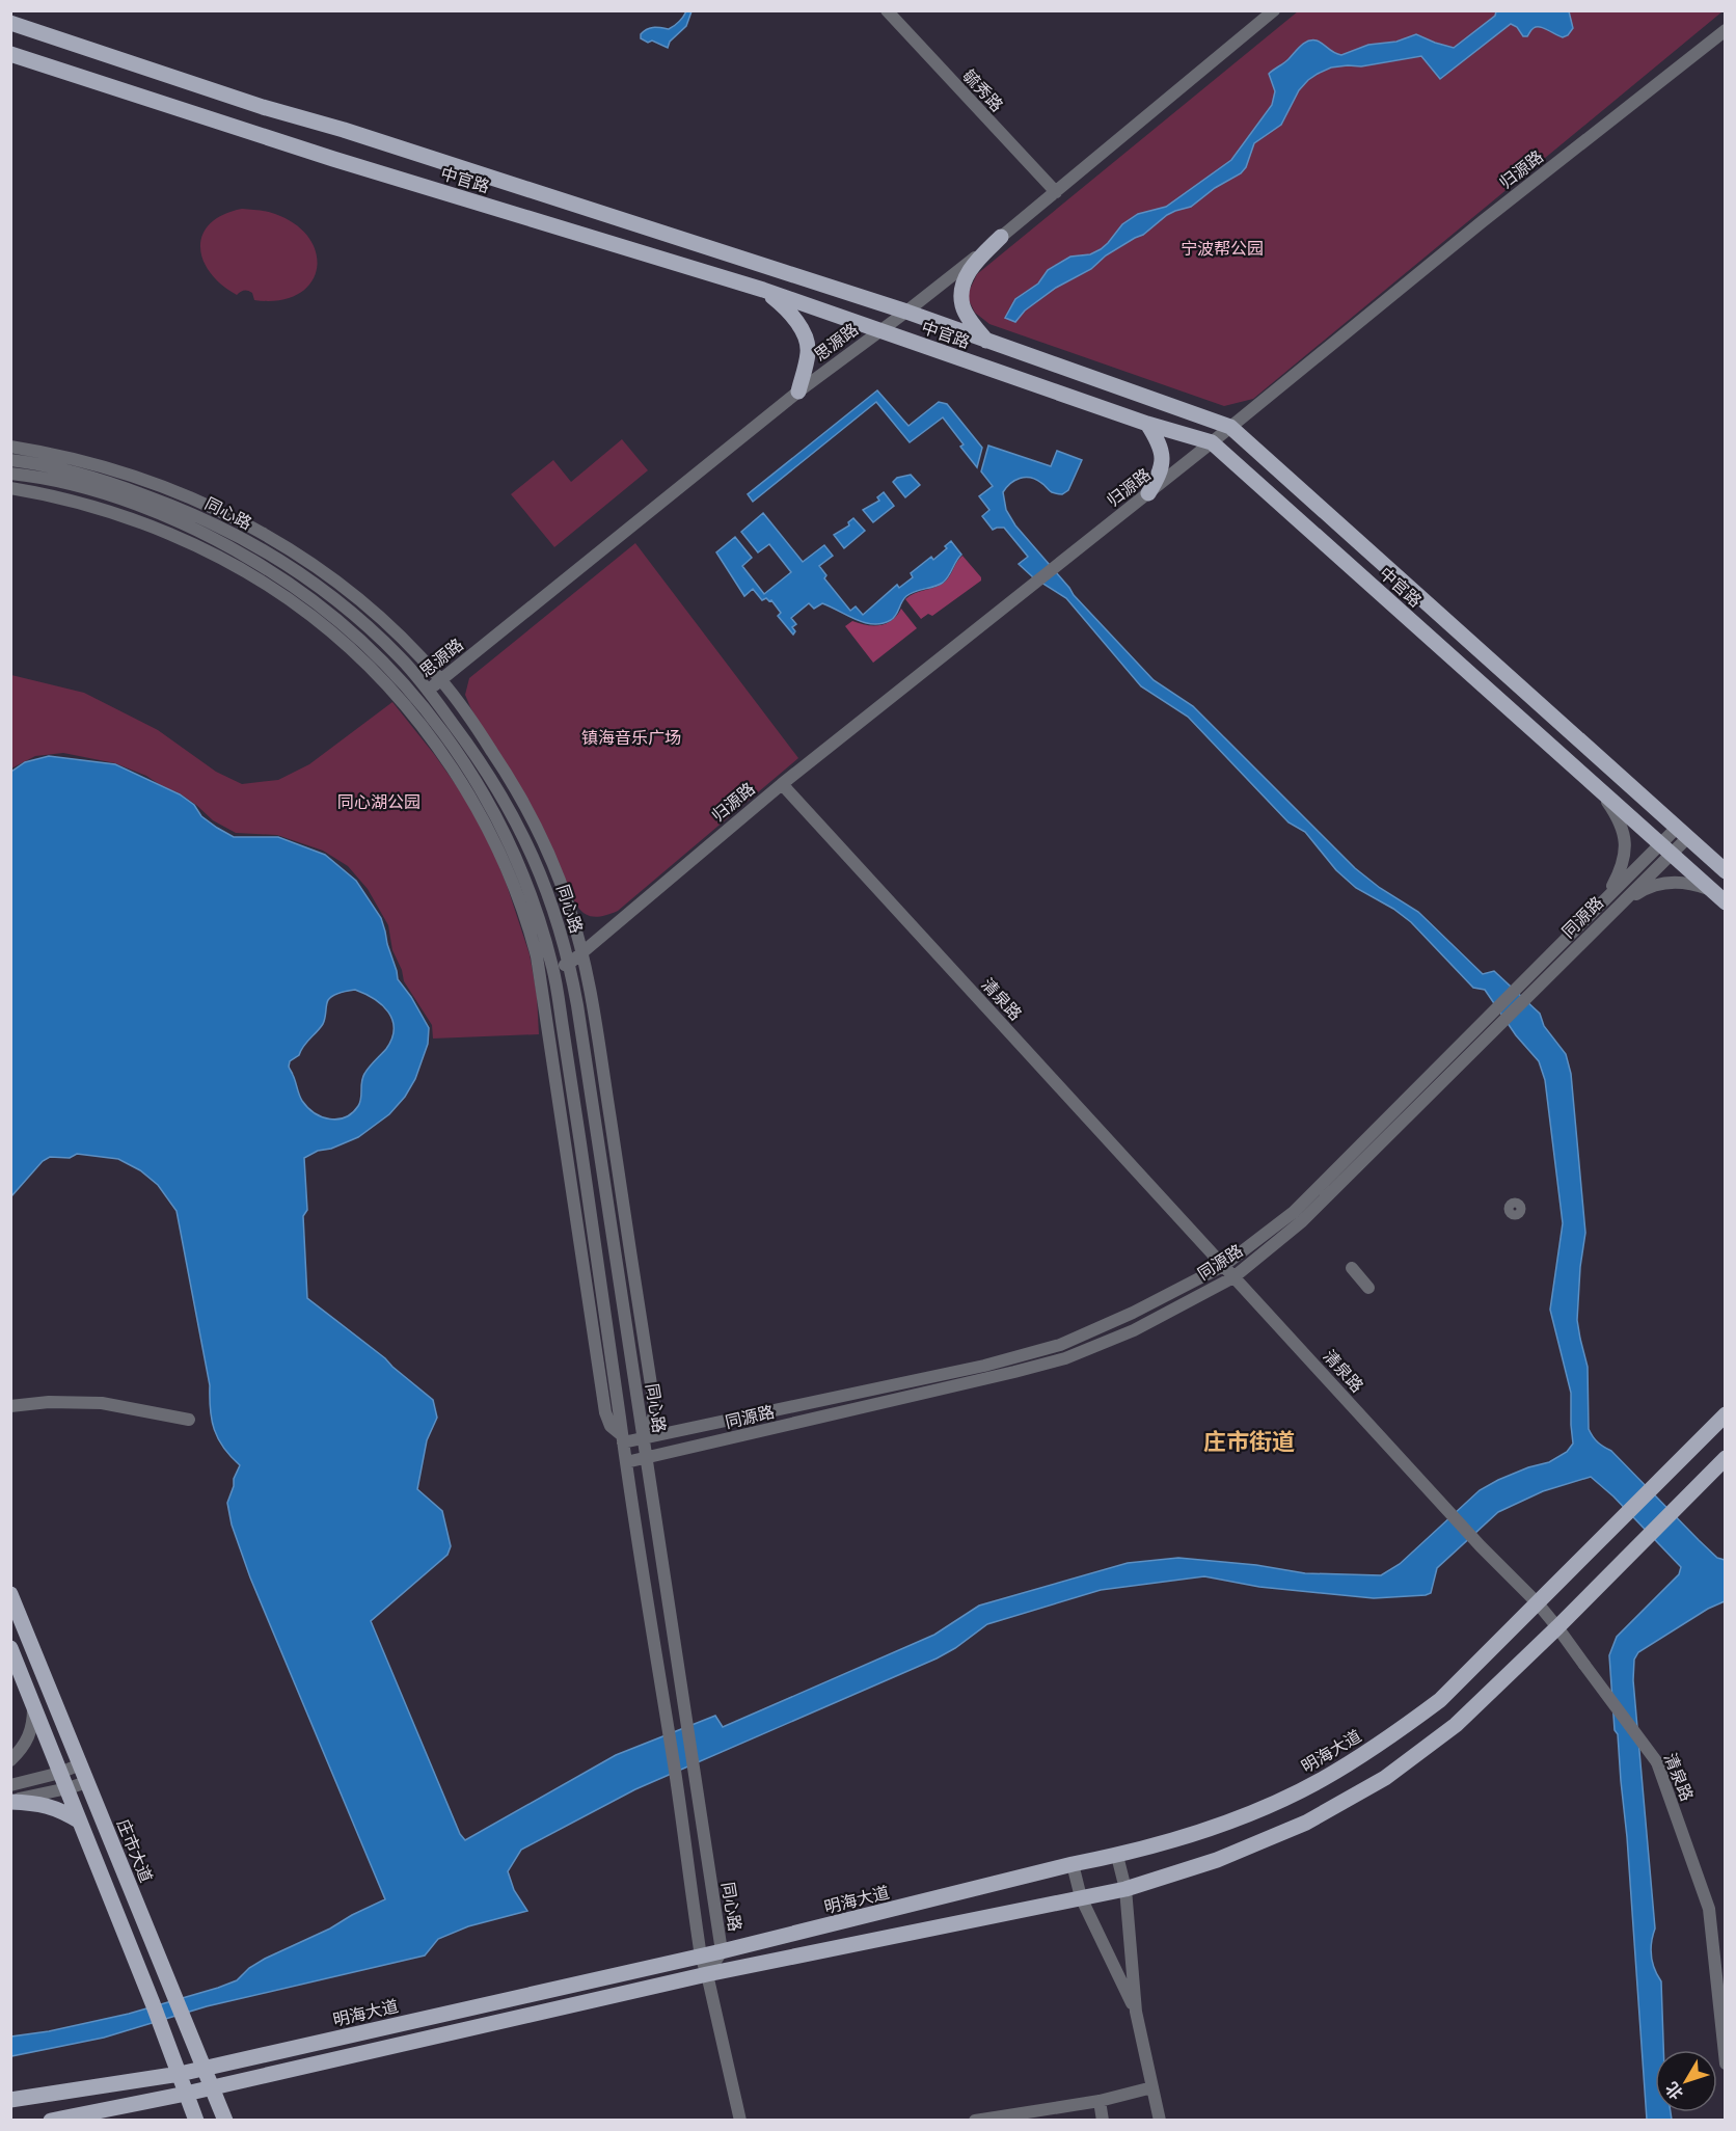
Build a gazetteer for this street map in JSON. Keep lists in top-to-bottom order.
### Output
{
  "streets": {
    "main road": ["中官路", "明海大道", "庄市大道"],
    "street": [
      "毓秀路",
      "归源路",
      "思源路",
      "同心路",
      "同源路",
      "清泉路"
    ]
  },
  "crossings": [
    ["毓秀路", "思源路"],
    ["归源路", "中官路"],
    ["归源路", "同心路"],
    ["归源路", "清泉路"],
    ["中官路", "思源路"],
    ["中官路", "同源路"],
    ["思源路", "同心路"],
    ["同心路", "同源路"],
    ["同心路", "明海大道"],
    ["同源路", "清泉路"],
    ["清泉路", "明海大道"],
    ["明海大道", "庄市大道"]
  ],
  "districts": ["庄市街道"],
  "parks": ["宁波帮公园", "镇海音乐广场", "同心湖公园"],
  "north": "bottom left"
}
